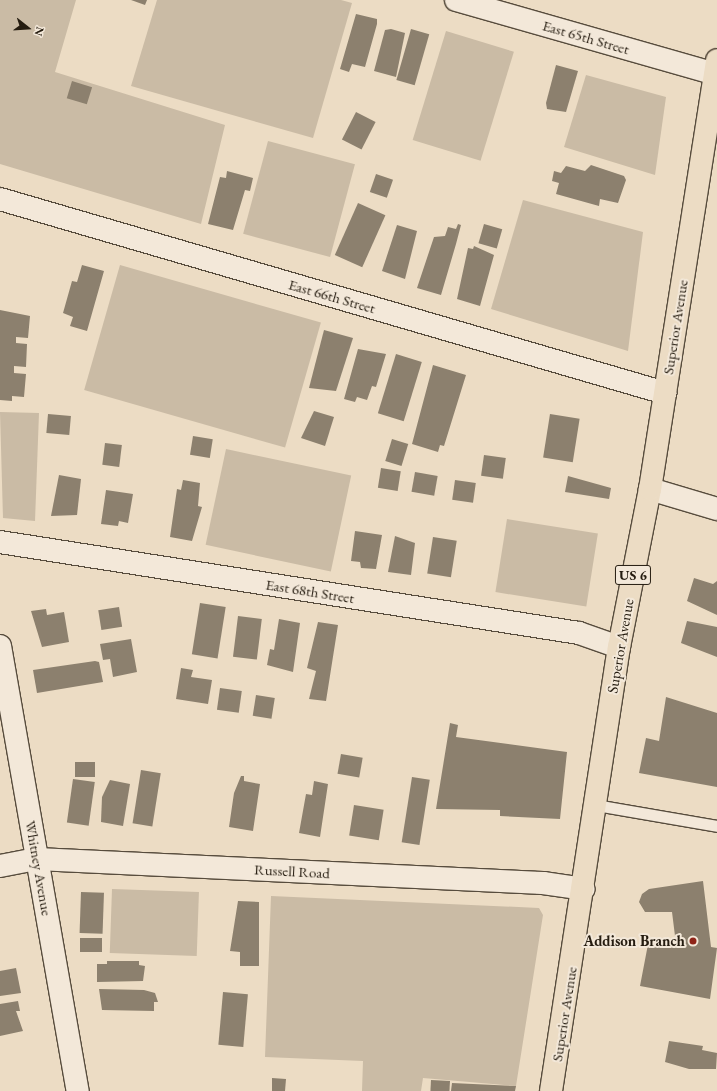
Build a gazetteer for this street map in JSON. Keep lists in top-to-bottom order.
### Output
{
  "streets": {
    "main road": ["Superior Avenue", "US 6"],
    "street": [
      "East 65th Street",
      "East 66th Street",
      "East 68th Street",
      "Whitney Avenue",
      "Russell Road"
    ]
  },
  "crossings": [
    ["East 65th Street", "Superior Avenue"],
    ["East 66th Street", "Superior Avenue"],
    ["Superior Avenue", "East 68th Street"],
    ["Superior Avenue", "Russell Road"],
    ["Whitney Avenue", "Russell Road"]
  ],
  "places": ["Addison Branch"],
  "north": "right"
}
